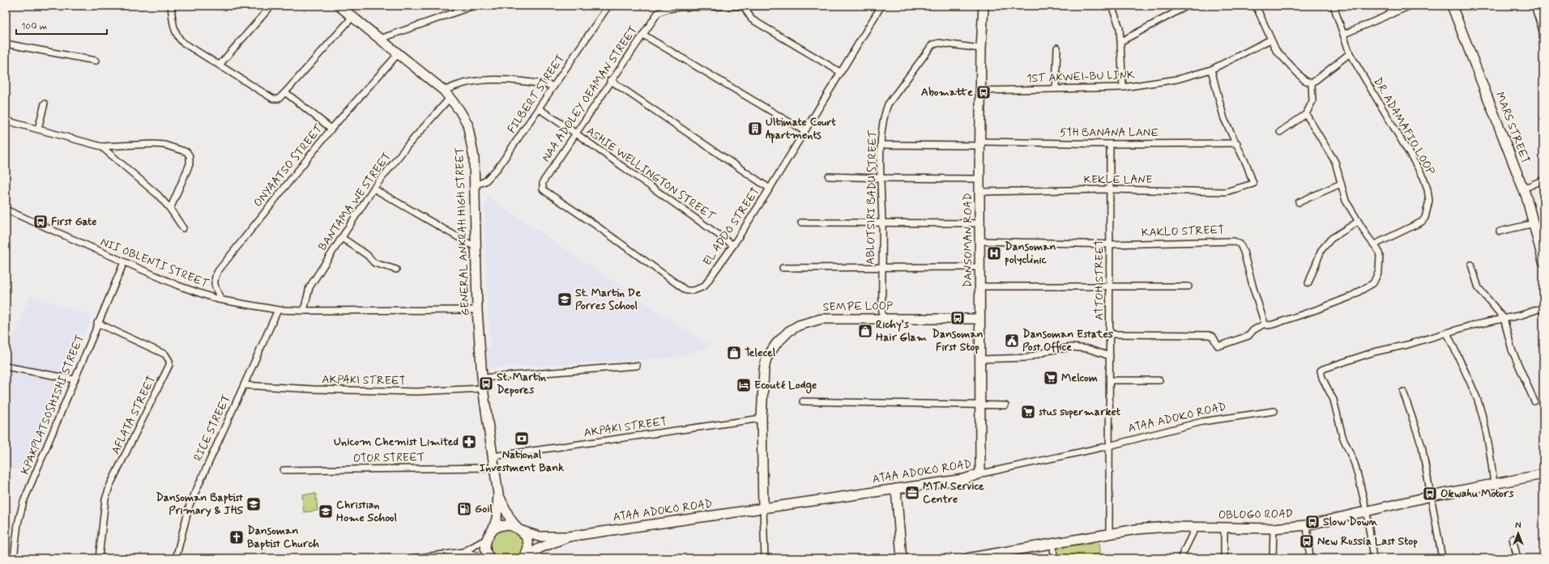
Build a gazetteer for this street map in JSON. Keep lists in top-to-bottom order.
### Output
{
  "streets": {
    "main road": [
      "MARS STREET",
      "GENERAL ANKRAH HIGH STREET",
      "DANSOMAN ROAD",
      "SEMPE LOOP",
      "ATAA ADOKO ROAD",
      "OBLOGO ROAD"
    ],
    "street": [
      "1ST AKWEI-BU LINK",
      "FILBERT STREET",
      "NAA ADOLEY OEAMAN STREET",
      "DR. ADAMAFIO LOOP",
      "5TH BANANA LANE",
      "ONYAATSO STREET",
      "ASHIE WELLINGTON STREET",
      "KEKLE LANE",
      "ABLOTSIRI BADU STREET",
      "BANTAMA WE STREET",
      "EL ADDO STREET",
      "KAKLO STREET",
      "NII OBLENTI STREET",
      "ATTOH STREET",
      "AKPAKI STREET",
      "KPAKPLATSOSHISHI STREET",
      "AFLATA STREET",
      "RICE STREET",
      "OTOR STREET"
    ]
  },
  "crossings": [
    ["1ST AKWEI-BU LINK", "DANSOMAN ROAD"],
    ["FILBERT STREET", "ASHIE WELLINGTON STREET"],
    ["FILBERT STREET", "GENERAL ANKRAH HIGH STREET"],
    ["NAA ADOLEY OEAMAN STREET", "ASHIE WELLINGTON STREET"],
    ["NAA ADOLEY OEAMAN STREET", "EL ADDO STREET"],
    ["5TH BANANA LANE", "KEKLE LANE"],
    ["5TH BANANA LANE", "ABLOTSIRI BADU STREET"],
    ["5TH BANANA LANE", "DANSOMAN ROAD"],
    ["5TH BANANA LANE", "ATTOH STREET"],
    ["ONYAATSO STREET", "GENERAL ANKRAH HIGH STREET"],
    ["ONYAATSO STREET", "NII OBLENTI STREET"],
    ["ASHIE WELLINGTON STREET", "EL ADDO STREET"],
    ["KEKLE LANE", "DANSOMAN ROAD"],
    ["KEKLE LANE", "ATTOH STREET"],
    ["ABLOTSIRI BADU STREET", "DANSOMAN ROAD"],
    ["ABLOTSIRI BADU STREET", "SEMPE LOOP"],
    ["BANTAMA WE STREET", "GENERAL ANKRAH HIGH STREET"],
    ["BANTAMA WE STREET", "NII OBLENTI STREET"],
    ["GENERAL ANKRAH HIGH STREET", "NII OBLENTI STREET"],
    ["GENERAL ANKRAH HIGH STREET", "AKPAKI STREET"],
    ["GENERAL ANKRAH HIGH STREET", "ATAA ADOKO ROAD"],
    ["GENERAL ANKRAH HIGH STREET", "OTOR STREET"],
    ["KAKLO STREET", "DANSOMAN ROAD"],
    ["KAKLO STREET", "ATTOH STREET"],
    ["DANSOMAN ROAD", "SEMPE LOOP"],
    ["DANSOMAN ROAD", "ATAA ADOKO ROAD"],
    ["NII OBLENTI STREET", "KPAKPLATSOSHISHI STREET"],
    ["NII OBLENTI STREET", "RICE STREET"],
    ["ATTOH STREET", "ATAA ADOKO ROAD"],
    ["ATTOH STREET", "OBLOGO ROAD"],
    ["SEMPE LOOP", "AKPAKI STREET"],
    ["SEMPE LOOP", "ATAA ADOKO ROAD"],
    ["AKPAKI STREET", "RICE STREET"],
    ["KPAKPLATSOSHISHI STREET", "AFLATA STREET"]
  ],
  "places": {
    "bus stop": [
      "Abomatte",
      "First Gate",
      "Dansoman First Stop",
      "St. Martin Depores",
      "Okwahu Motors",
      "Slow Down",
      "New Russia Last Stop"
    ],
    "building": ["Ultimate Court Apartments"],
    "hospital": ["Dansoman polyclinic"],
    "school or university": ["St. Martin De Porres School", "Dansoman Baptist Primary & JHS", "Christian Home School"],
    "shop": ["Richy's Hair Glam", "Telecel"],
    "public building": ["Dansoman Estates Post Office"],
    "supermarket": ["Melcom", "stus supermarket"],
    "hotel": ["Ecouté Lodge"],
    "bank": ["National Investment Bank"],
    "pharmacy": ["Unicom Chemist Limited"],
    "office": ["MTN Service Centre"],
    "fuel station": ["Goil"],
    "church": ["Dansoman Baptist Church"]
  },
  "scale_bar": "100 m",
  "north": "top"
}
